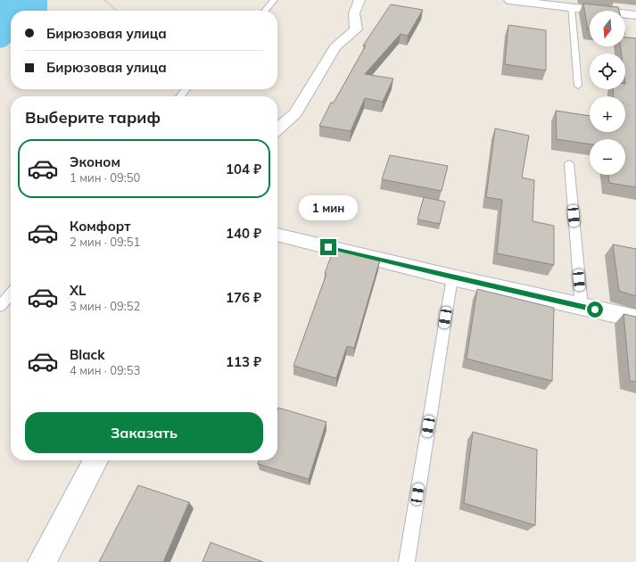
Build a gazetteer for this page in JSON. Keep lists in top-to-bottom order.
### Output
{
  "north": "bottom",
  "page": {
    "map_buttons": ["+", "−"],
    "banner": ["Бирюзовая улица", "Бирюзовая улица"],
    "heading": "Выберите тариф",
    "list": [
      {
        "name": "Эконом",
        "note": "1 мин · 09:50",
        "value": "104 ₽"
      },
      {
        "name": "Комфорт",
        "note": "2 мин · 09:51",
        "value": "140 ₽"
      },
      {
        "name": "XL",
        "note": "3 мин · 09:52",
        "value": "176 ₽"
      },
      {
        "name": "Black",
        "note": "4 мин · 09:53",
        "value": "113 ₽"
      }
    ],
    "bubble": "1 мин",
    "buttons": "Заказать"
  }
}
